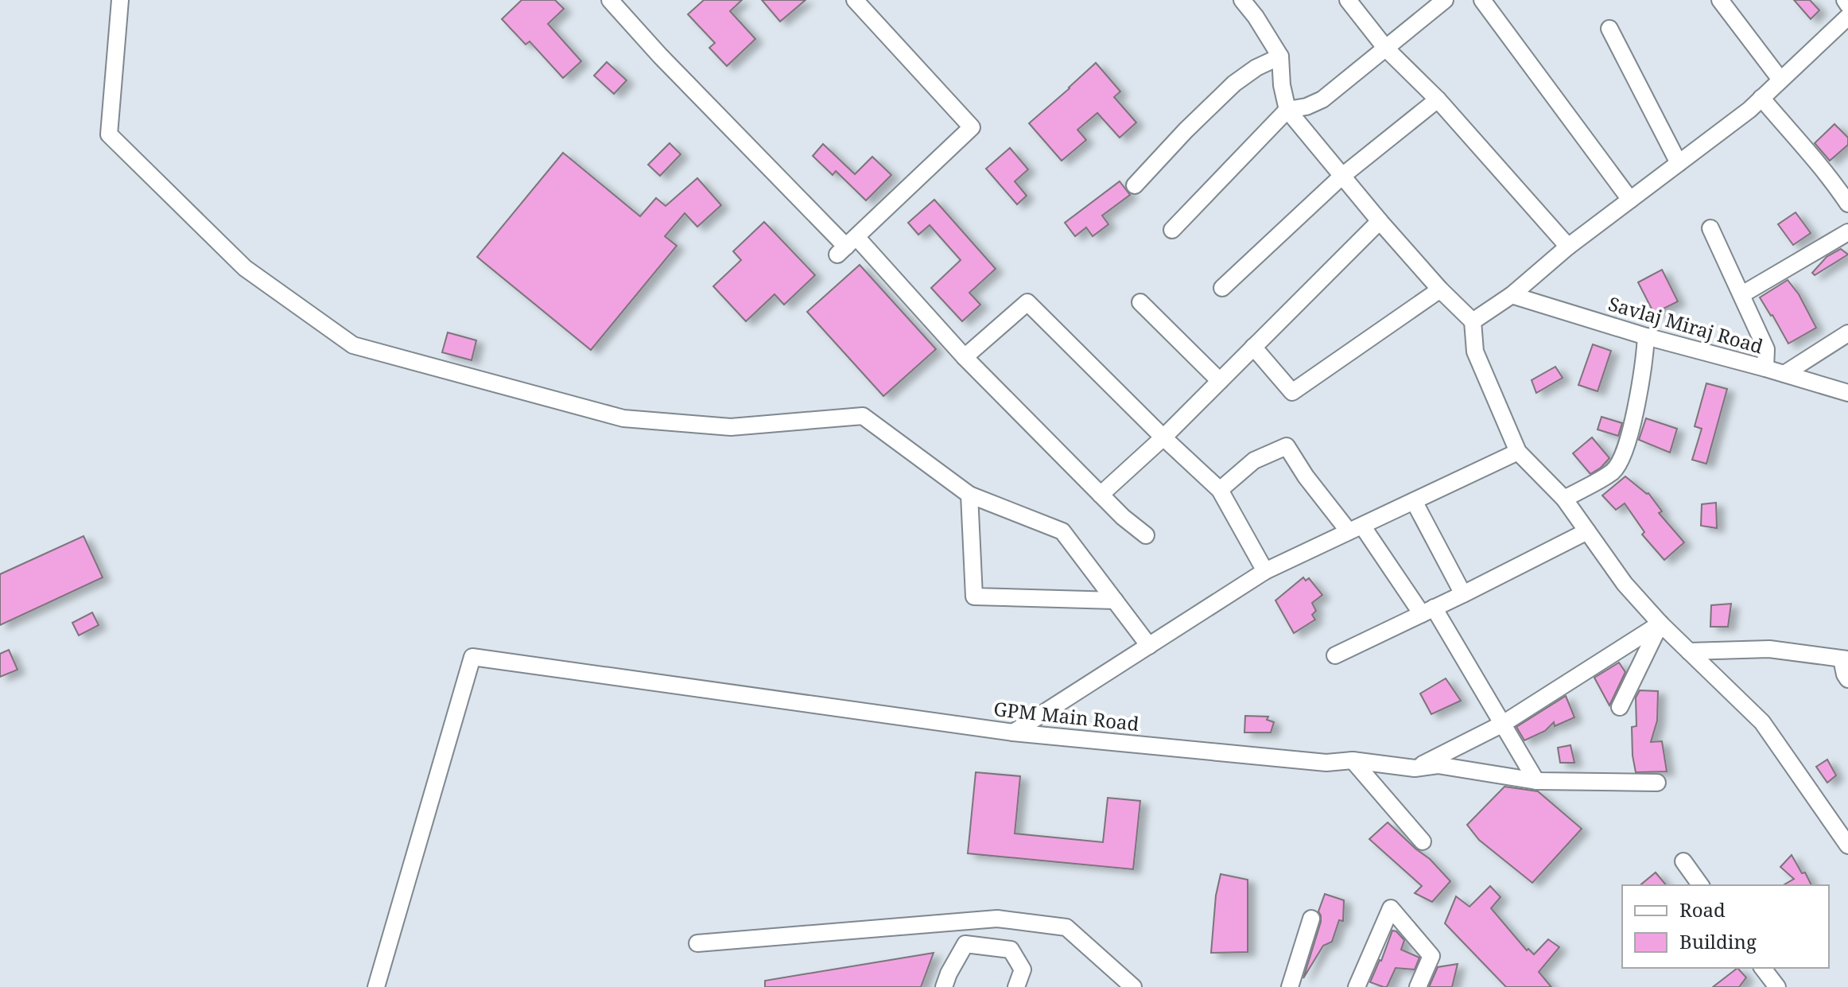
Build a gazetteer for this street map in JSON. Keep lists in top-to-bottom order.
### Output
{
  "streets": {
    "street": ["Savlaj Miraj Road", "GPM Main Road"]
  },
  "legend": ["Road", "Building"]
}
